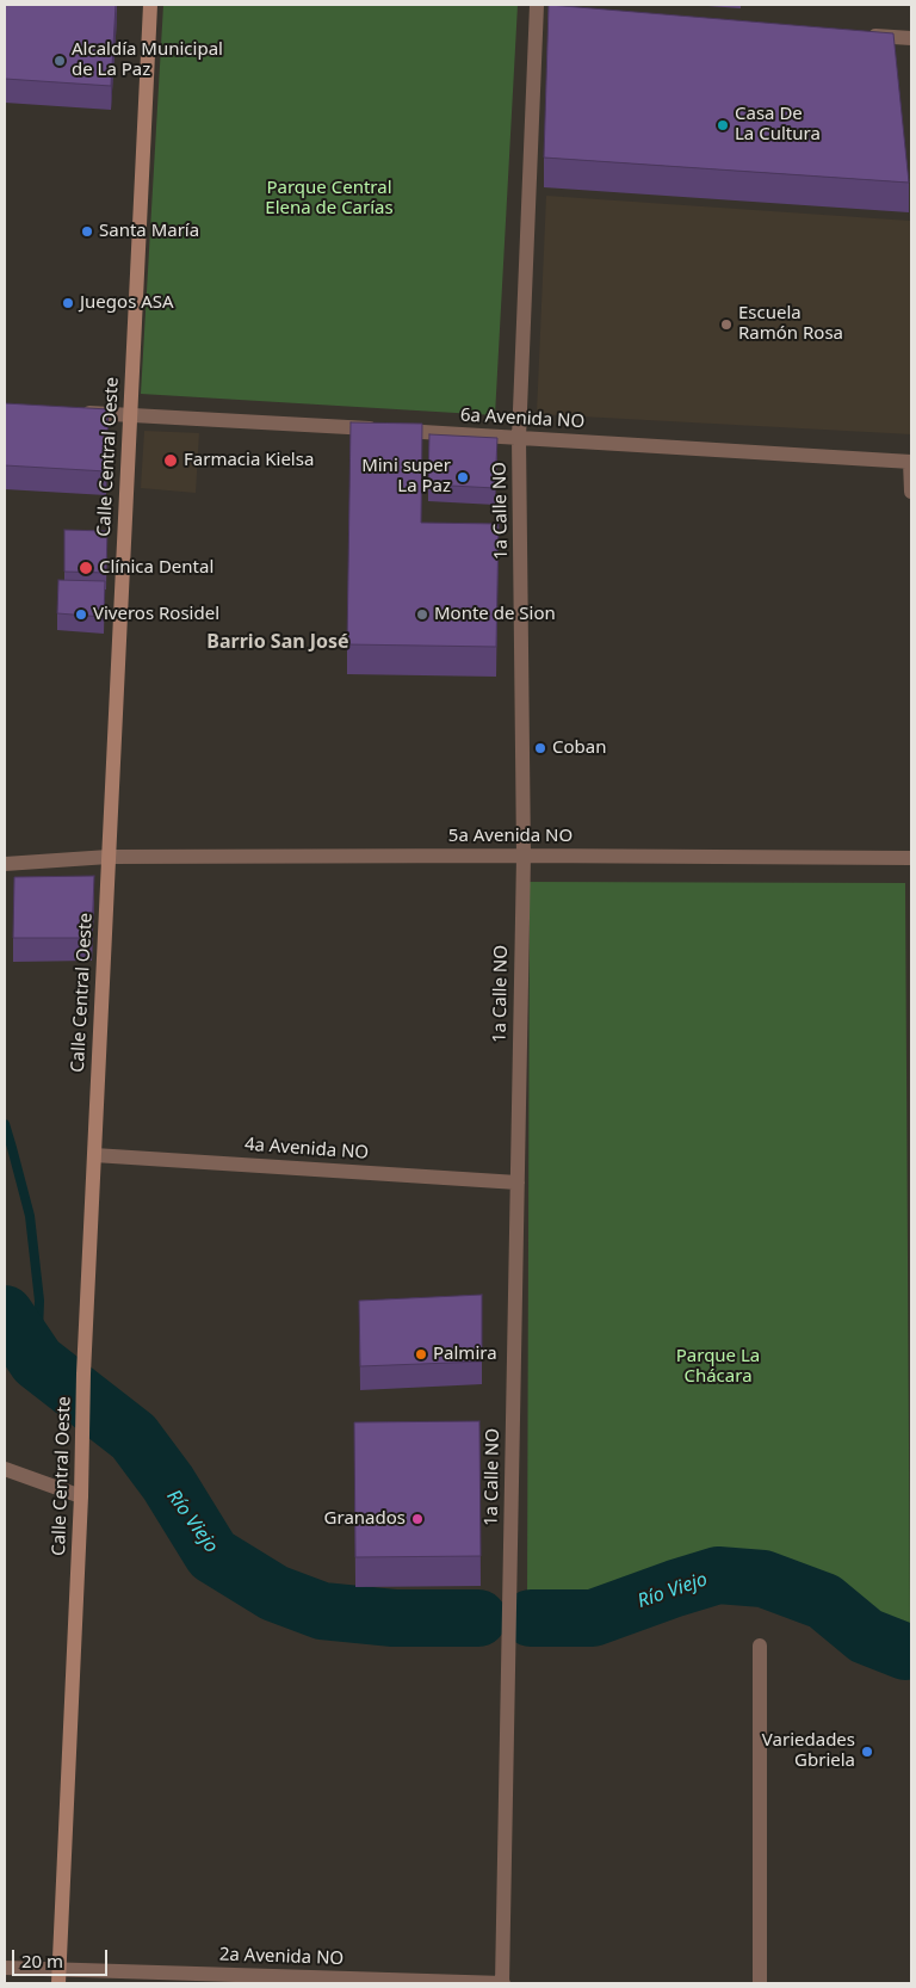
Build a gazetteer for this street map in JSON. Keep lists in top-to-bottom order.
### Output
{
  "streets": {
    "street": [
      "6a Avenida NO",
      "Calle Central Oeste",
      "1a Calle NO",
      "5a Avenida NO",
      "4a Avenida NO",
      "2a Avenida NO"
    ]
  },
  "crossings": [
    ["6a Avenida NO", "Calle Central Oeste"],
    ["6a Avenida NO", "1a Calle NO"],
    ["Calle Central Oeste", "5a Avenida NO"],
    ["Calle Central Oeste", "4a Avenida NO"],
    ["Calle Central Oeste", "2a Avenida NO"],
    ["1a Calle NO", "5a Avenida NO"],
    ["1a Calle NO", "4a Avenida NO"],
    ["1a Calle NO", "2a Avenida NO"]
  ],
  "districts": ["Barrio San José"],
  "water": ["Río Viejo"],
  "parks": ["Parque Central Elena de Carías", "Parque La Chácara"],
  "places": [
    "Alcaldía Municipal de La Paz",
    "Casa De La Cultura",
    "Santa María",
    "Juegos ASA",
    "Escuela Ramón Rosa",
    "Farmacia Kielsa",
    "Mini super La Paz",
    "Clínica Dental",
    "Viveros Rosidel",
    "Monte de Sion",
    "Coban",
    "Palmira",
    "Granados",
    "Variedades Gbriela"
  ],
  "scale_bar": "20 m"
}
